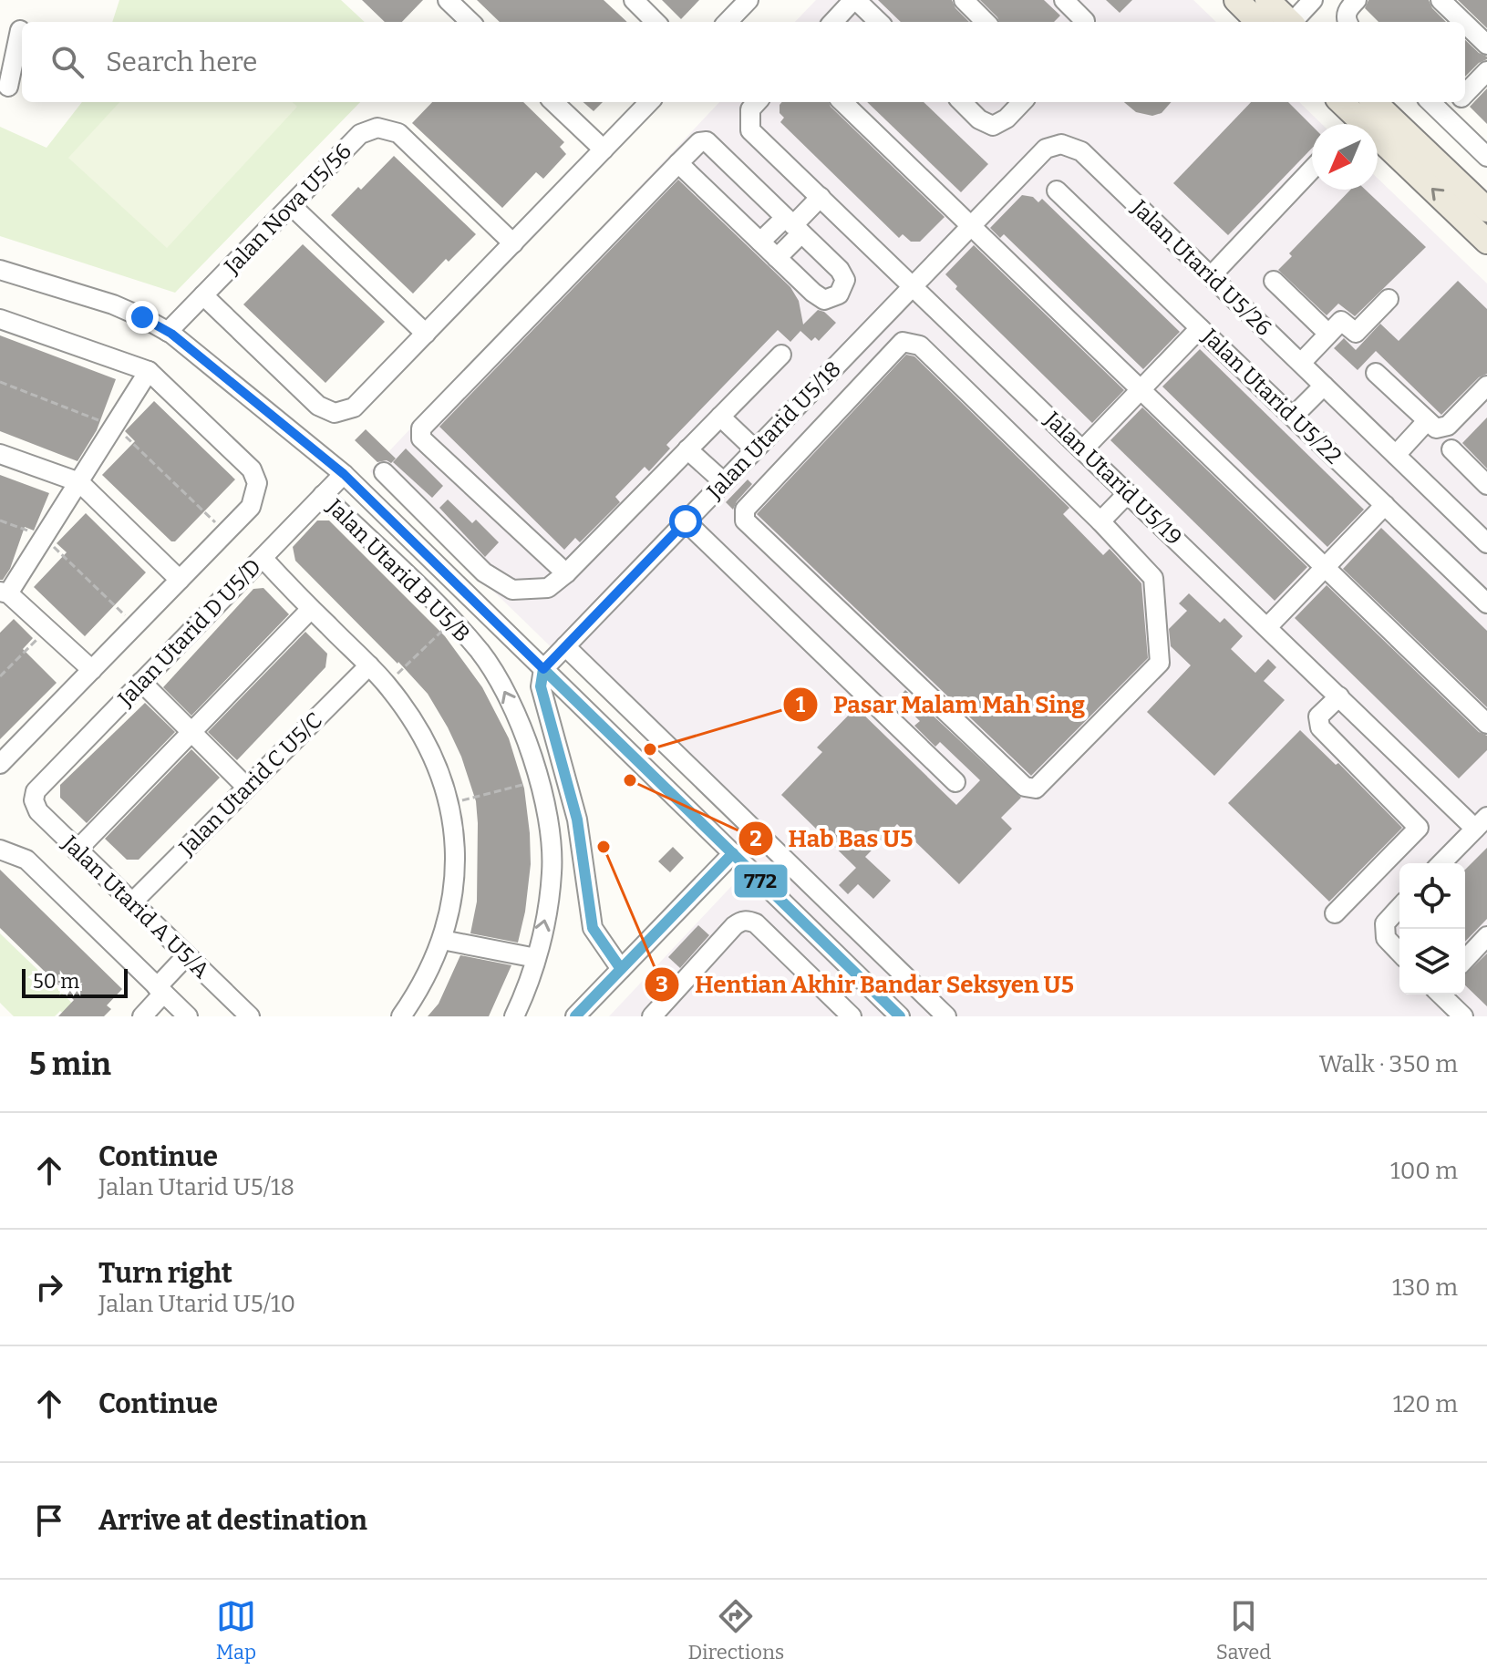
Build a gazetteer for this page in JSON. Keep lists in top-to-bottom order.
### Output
{
  "streets": {
    "street": [
      "Jalan Nova U5/56",
      "Jalan Utarid U5/26",
      "Jalan Utarid U5/22",
      "Jalan Utarid U5/18",
      "Jalan Utarid U5/19",
      "Jalan Utarid B U5/B",
      "Jalan Utarid D U5/D",
      "Jalan Utarid C U5/C",
      "Jalan Utarid A U5/A"
    ]
  },
  "crossings": [
    ["Jalan Utarid U5/26", "Jalan Utarid U5/18"],
    ["Jalan Utarid U5/26", "Jalan Utarid U5/19"],
    ["Jalan Utarid U5/18", "Jalan Utarid U5/19"],
    ["Jalan Utarid B U5/B", "Jalan Utarid D U5/D"],
    ["Jalan Utarid D U5/D", "Jalan Utarid A U5/A"],
    ["Jalan Utarid C U5/C", "Jalan Utarid A U5/A"]
  ],
  "places": ["Pasar Malam Mah Sing", "Hab Bas U5", "Hentian Akhir Bandar Seksyen U5"],
  "lines": ["transit line 772"],
  "scale_bar": "50 m",
  "north": "bottom left",
  "page": {
    "search": "Search here",
    "scale": "50 m",
    "heading": ["5 min", "Walk · 350 m"],
    "list": [
      ["Continue", "Jalan Utarid U5/18", "100 m"],
      ["Turn right", "Jalan Utarid U5/10", "130 m"],
      ["Continue", "120 m"],
      "Arrive at destination"
    ],
    "nav": ["Map", "Directions", "Saved"]
  }
}
